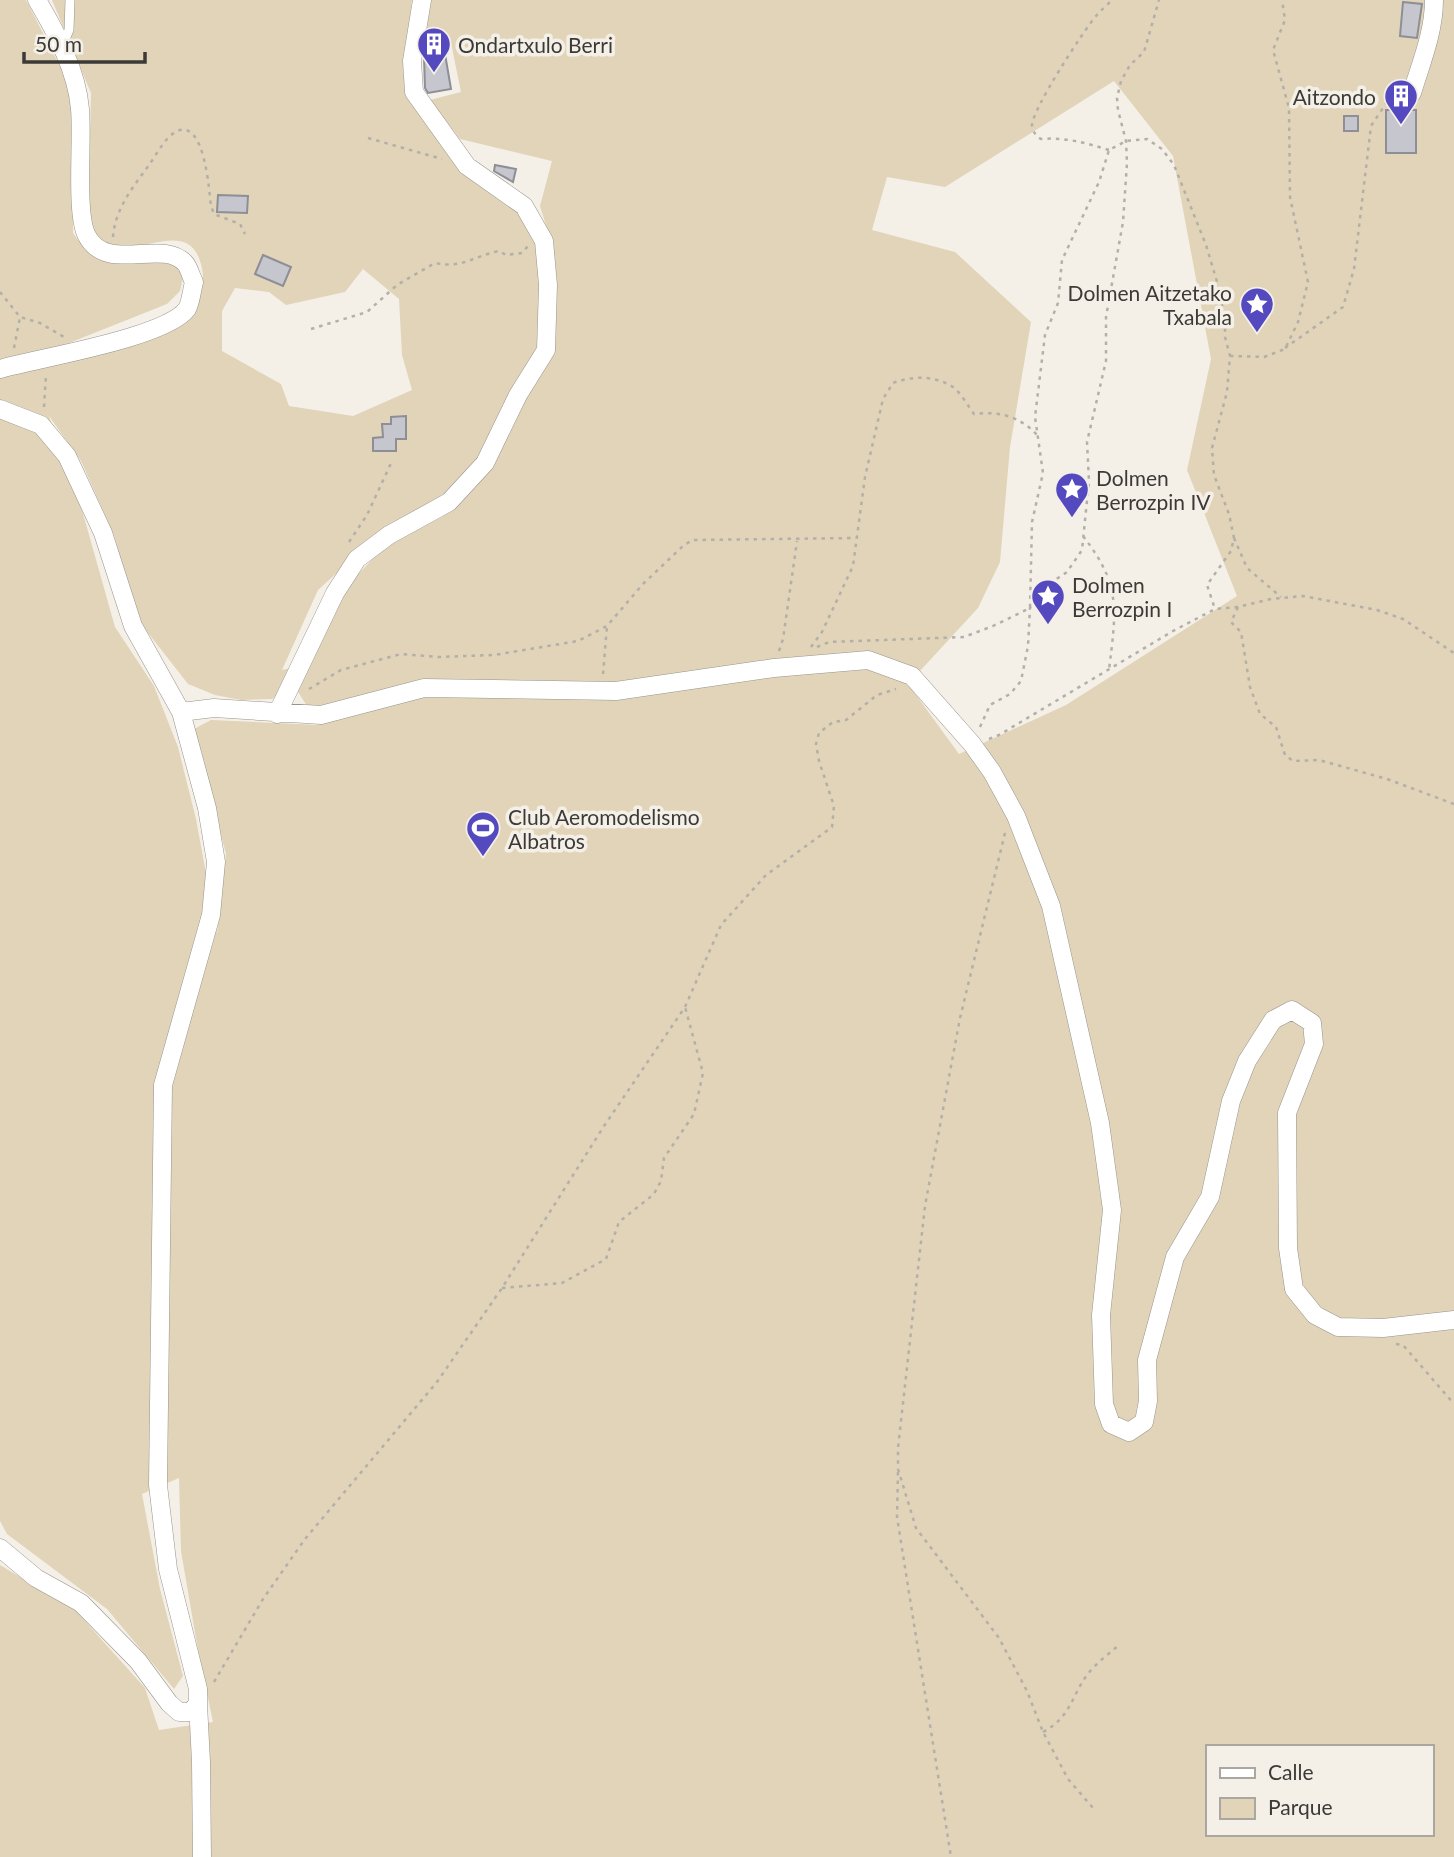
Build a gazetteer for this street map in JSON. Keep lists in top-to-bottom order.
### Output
{
  "places": {
    "building": ["Ondartxulo Berri", "Aitzondo"],
    "place": ["Dolmen Aitzetako Txabala", "Dolmen Berrozpin IV", "Dolmen Berrozpin I"],
    "sports": ["Club Aeromodelismo Albatros"]
  },
  "legend": ["Calle", "Parque"],
  "scale_bar": "50 m"
}
